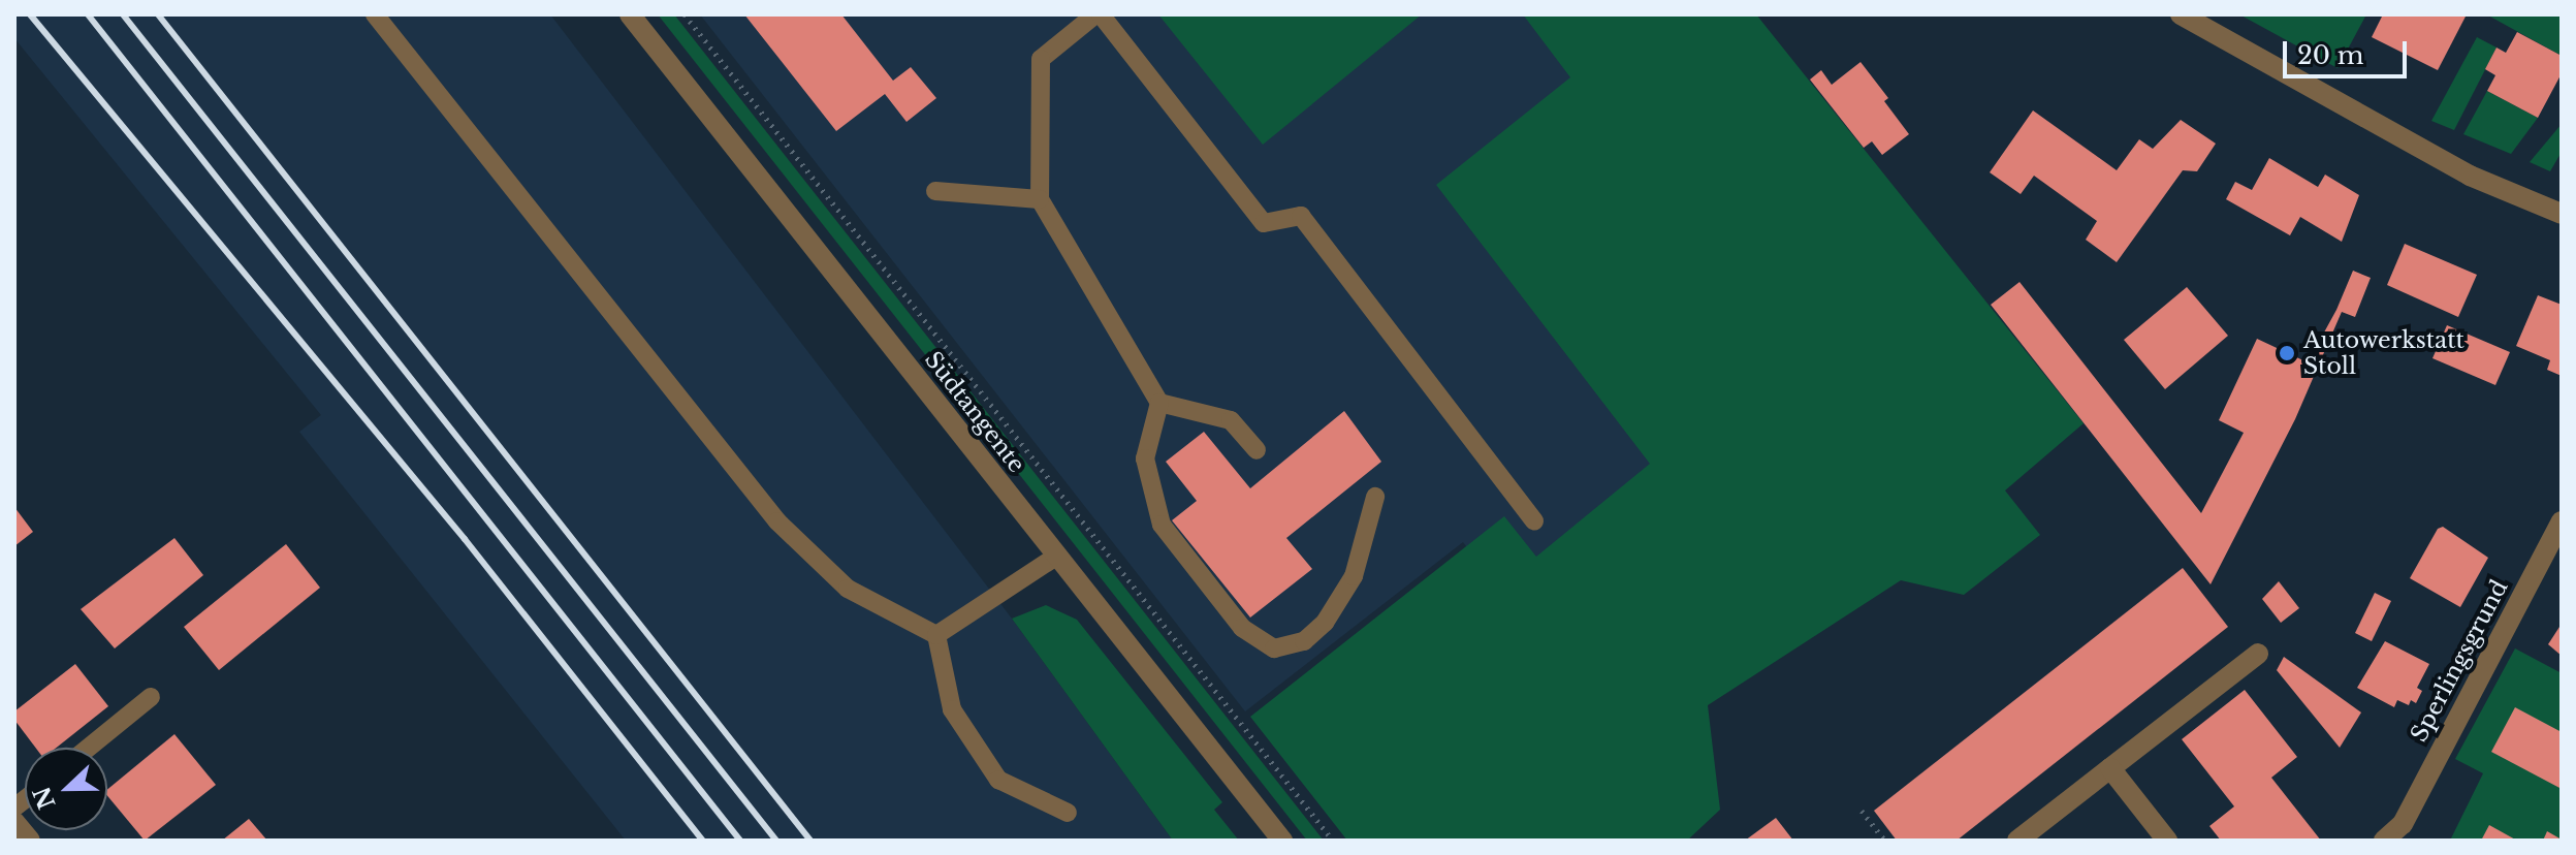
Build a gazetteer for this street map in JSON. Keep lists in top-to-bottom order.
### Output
{
  "streets": {
    "street": ["Südtangente", "Sperlingsgrund"]
  },
  "places": ["Autowerkstatt Stoll"],
  "scale_bar": "20 m",
  "north": "left"
}
